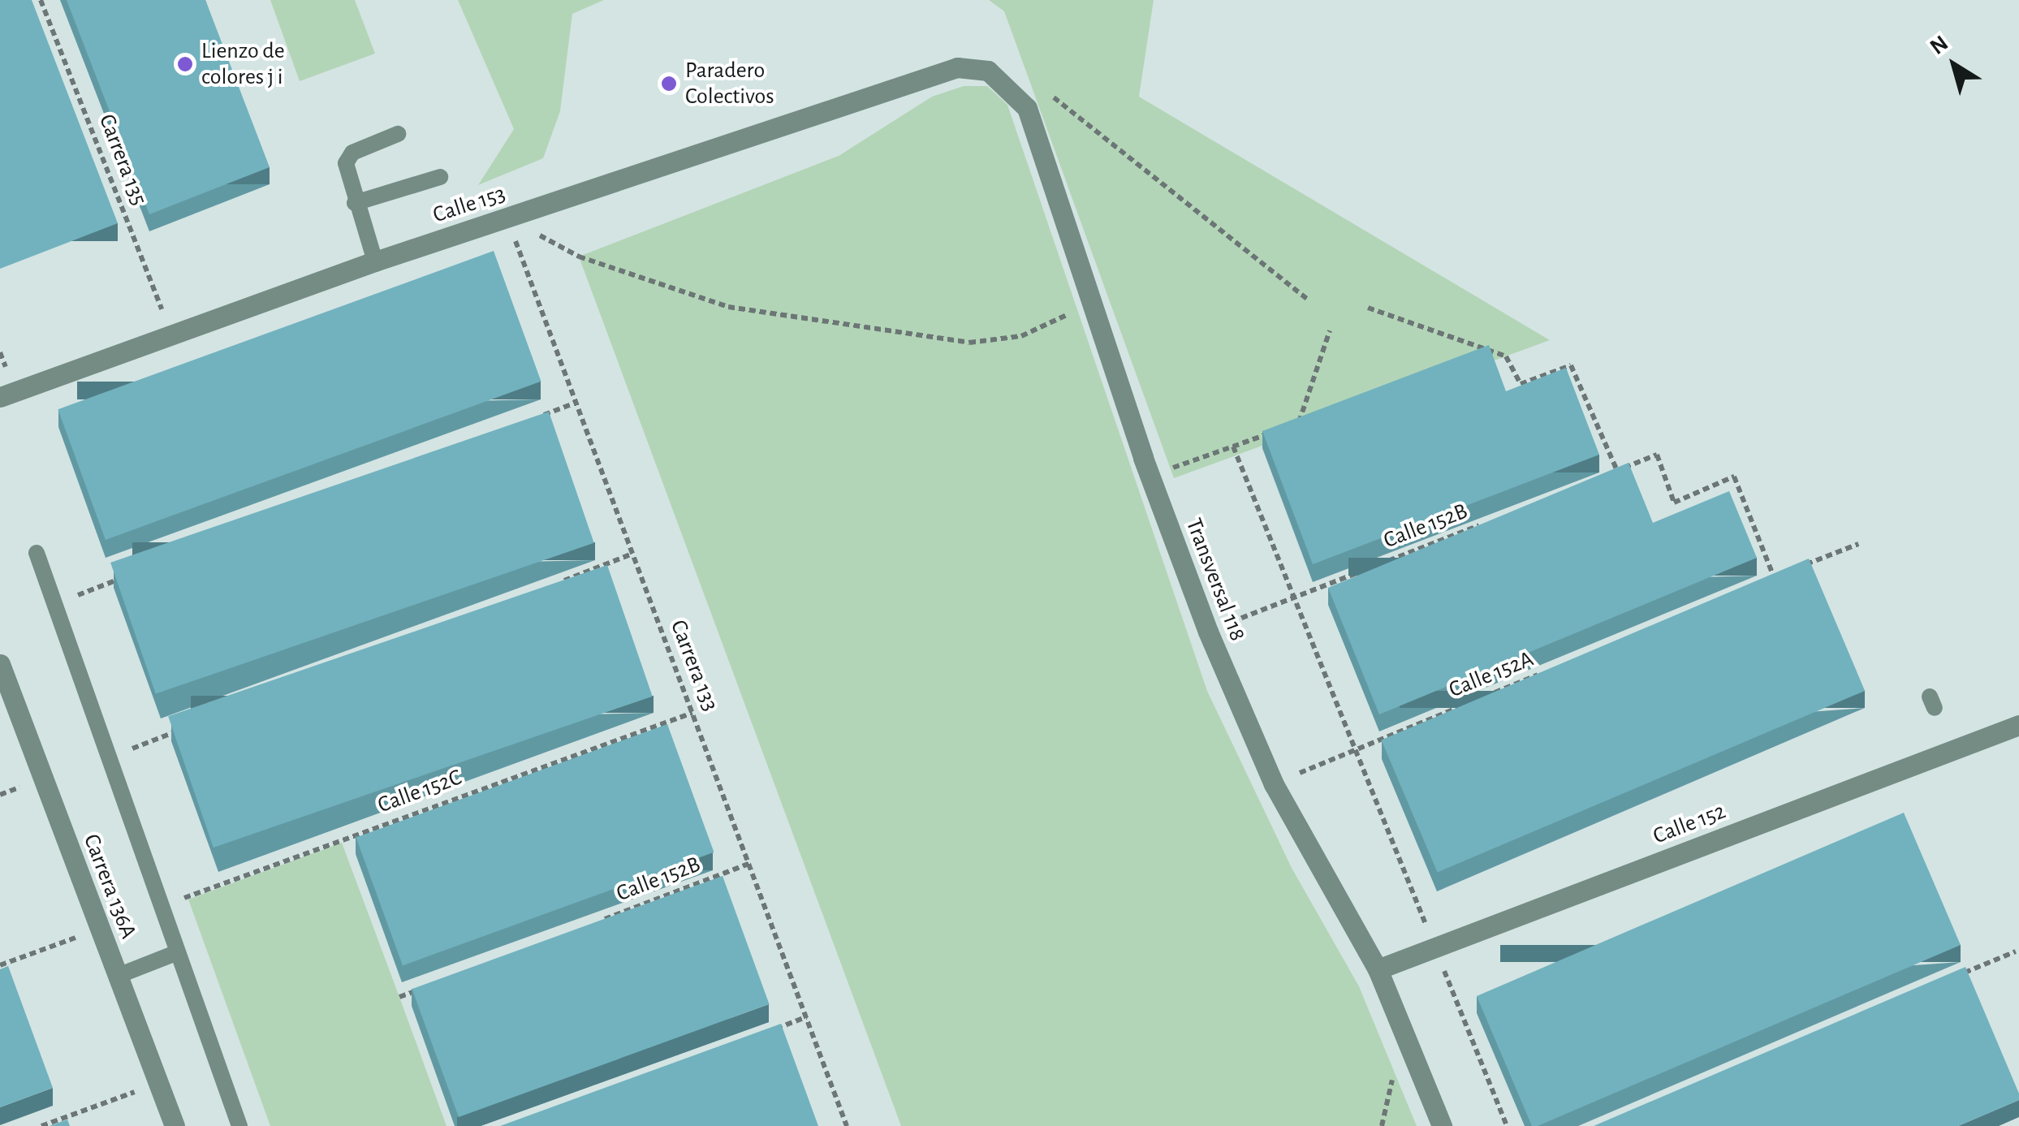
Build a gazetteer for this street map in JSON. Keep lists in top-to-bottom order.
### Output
{
  "streets": {
    "street": [
      "Calle 153",
      "Transversal 118",
      "Calle 152",
      "Carrera 136A"
    ],
    "path": [
      "Carrera 135",
      "Calle 152B",
      "Carrera 133",
      "Calle 152A",
      "Calle 152C"
    ]
  },
  "crossings": [
    ["Carrera 135", "Calle 153"],
    ["Calle 153", "Transversal 118"],
    ["Calle 153", "Carrera 133"],
    ["Calle 152B", "Transversal 118"],
    ["Calle 152B", "Carrera 133"],
    ["Transversal 118", "Calle 152A"],
    ["Transversal 118", "Calle 152"],
    ["Carrera 133", "Calle 152C"]
  ],
  "places": ["Lienzo de colores j i", "Paradero Colectivos"],
  "north": "top left"
}
